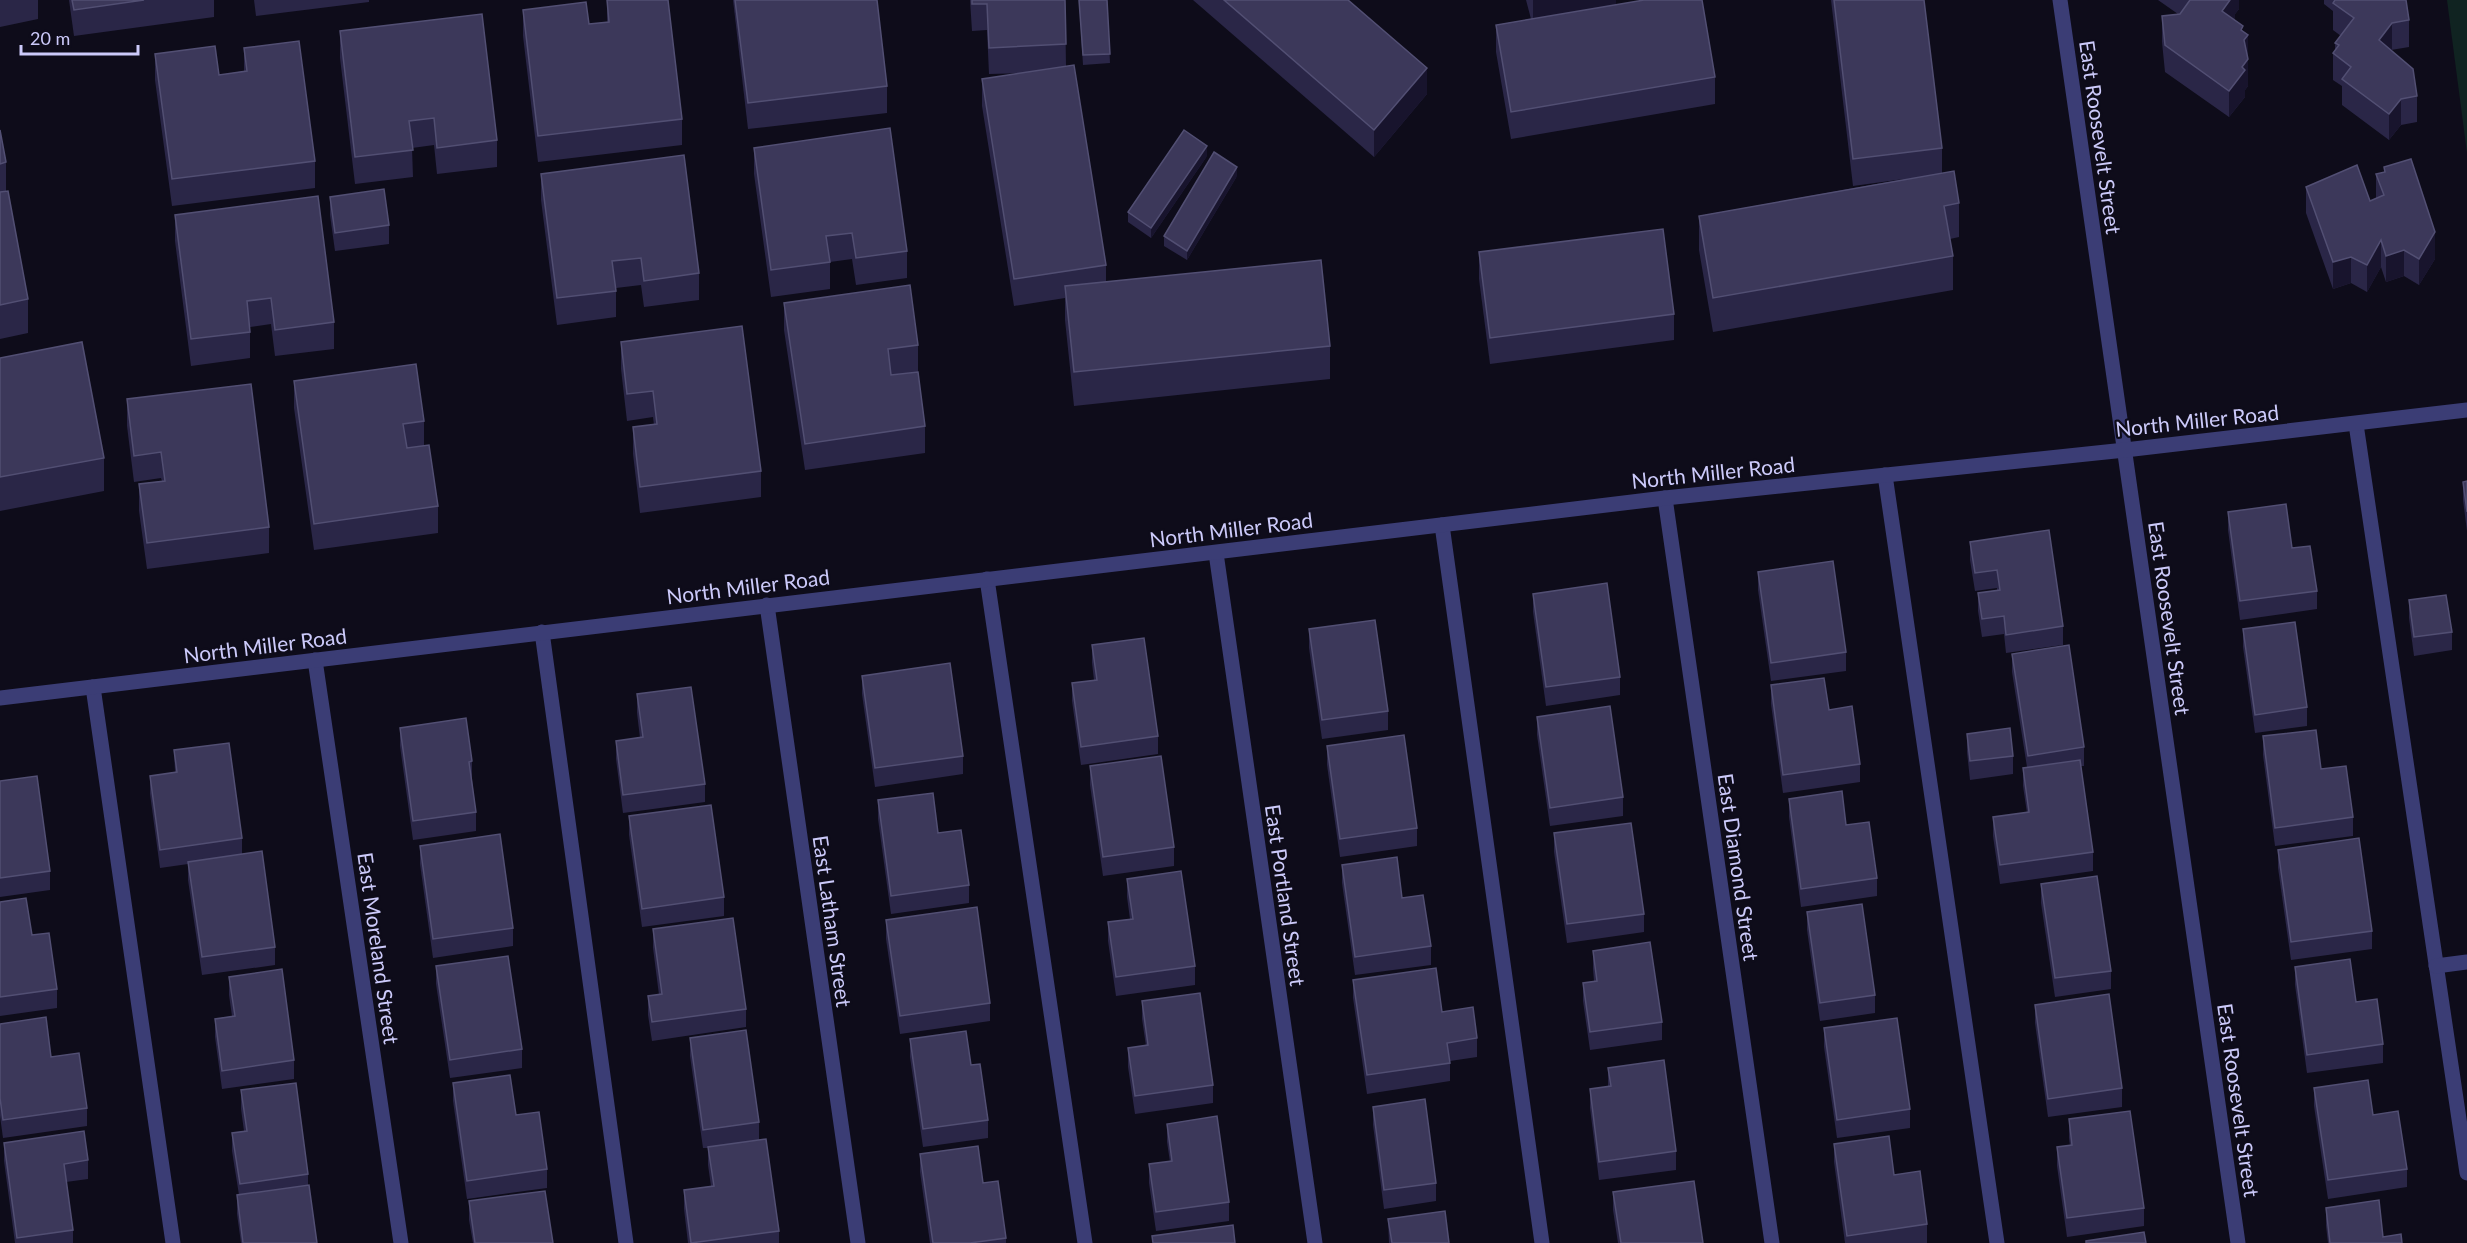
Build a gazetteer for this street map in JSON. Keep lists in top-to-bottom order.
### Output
{
  "streets": {
    "street": [
      "East Roosevelt Street",
      "North Miller Road",
      "East Diamond Street",
      "East Portland Street",
      "East Latham Street",
      "East Moreland Street"
    ]
  },
  "crossings": [
    ["East Roosevelt Street", "North Miller Road"],
    ["North Miller Road", "East Diamond Street"],
    ["North Miller Road", "East Portland Street"],
    ["North Miller Road", "East Latham Street"],
    ["North Miller Road", "East Moreland Street"]
  ],
  "scale_bar": "20 m"
}
